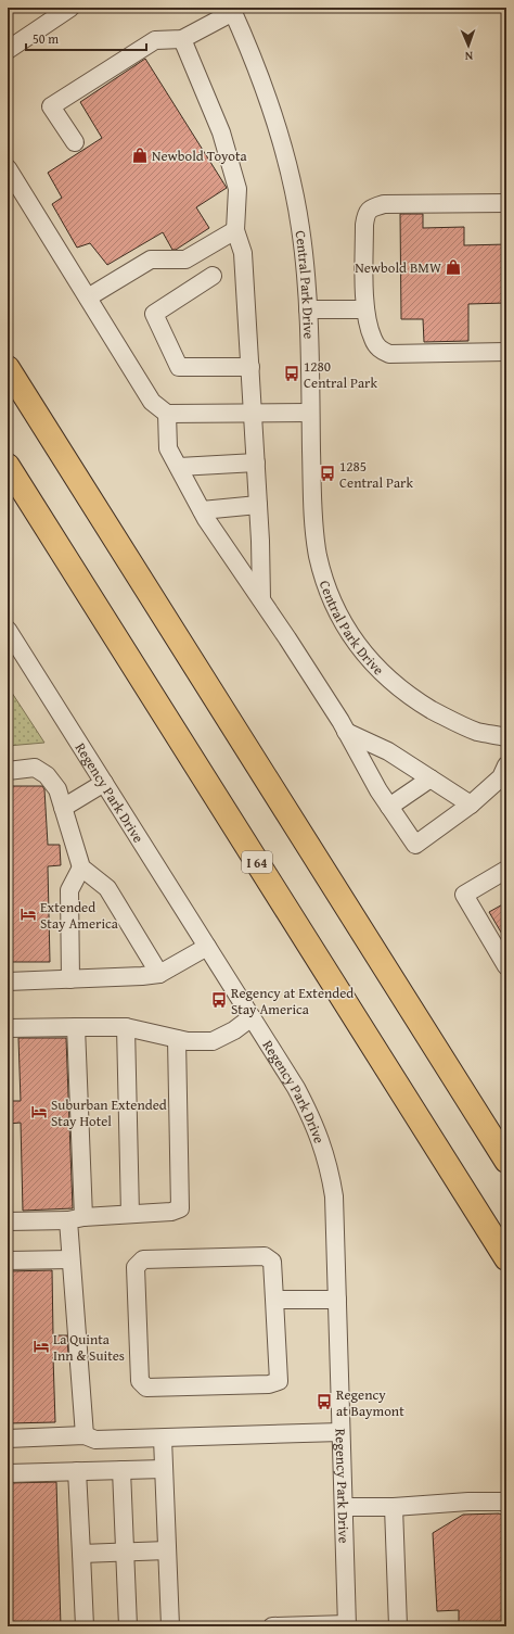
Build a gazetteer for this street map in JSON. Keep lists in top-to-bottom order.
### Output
{
  "streets": {
    "highway": ["I 64"],
    "street": ["Central Park Drive", "Regency Park Drive"]
  },
  "places": {
    "shop": ["Newbold Toyota", "Newbold BMW"],
    "bus stop": [
      "1280 Central Park",
      "1285 Central Park",
      "Regency at Extended Stay America",
      "Regency at Baymont"
    ],
    "hotel": ["Extended Stay America", "Suburban Extended Stay Hotel", "La Quinta Inn & Suites"]
  },
  "scale_bar": "50 m",
  "north": "bottom"
}
